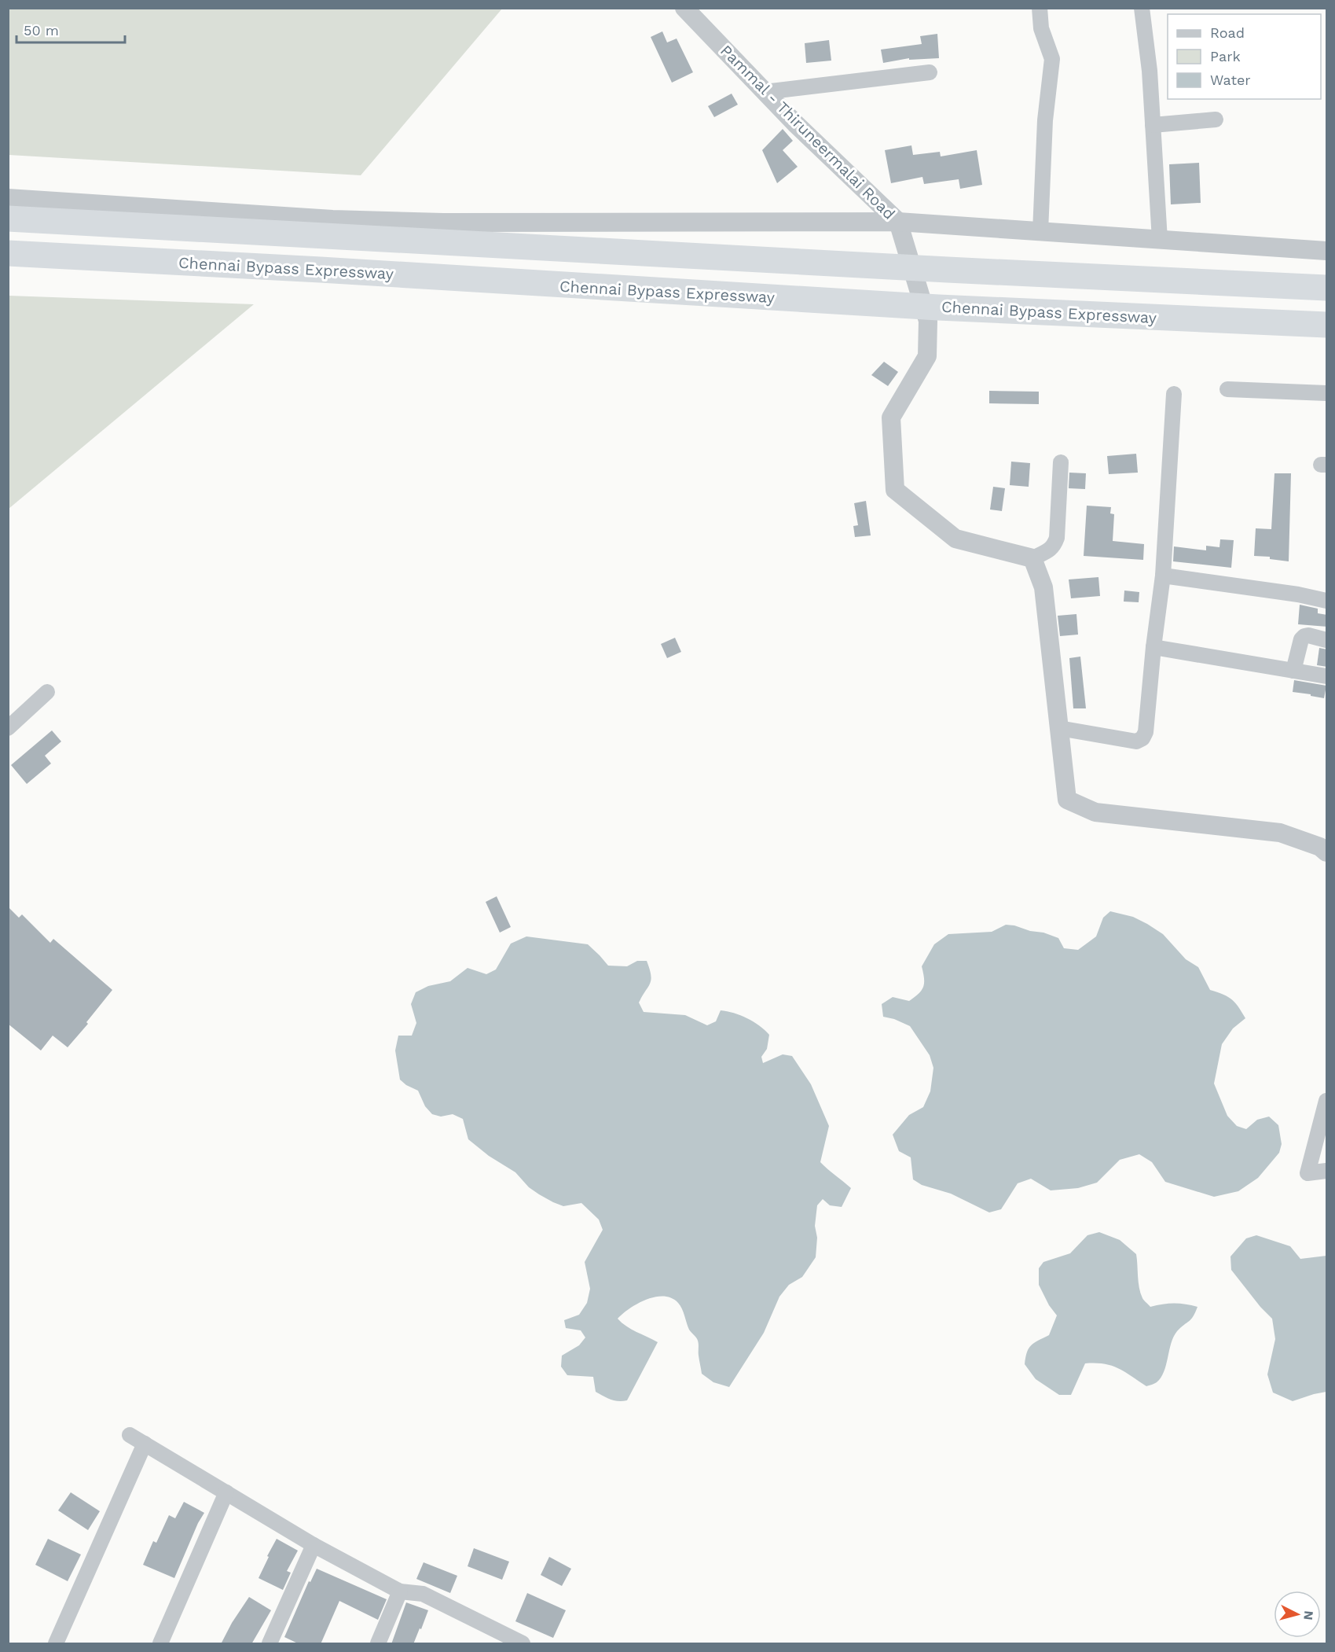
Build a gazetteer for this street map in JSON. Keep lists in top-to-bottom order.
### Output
{
  "streets": {
    "highway": ["Chennai Bypass Expressway"],
    "street": ["Pammal - Thiruneermalai Road"]
  },
  "legend": ["Road", "Park", "Water"],
  "scale_bar": "50 m",
  "north": "right"
}
